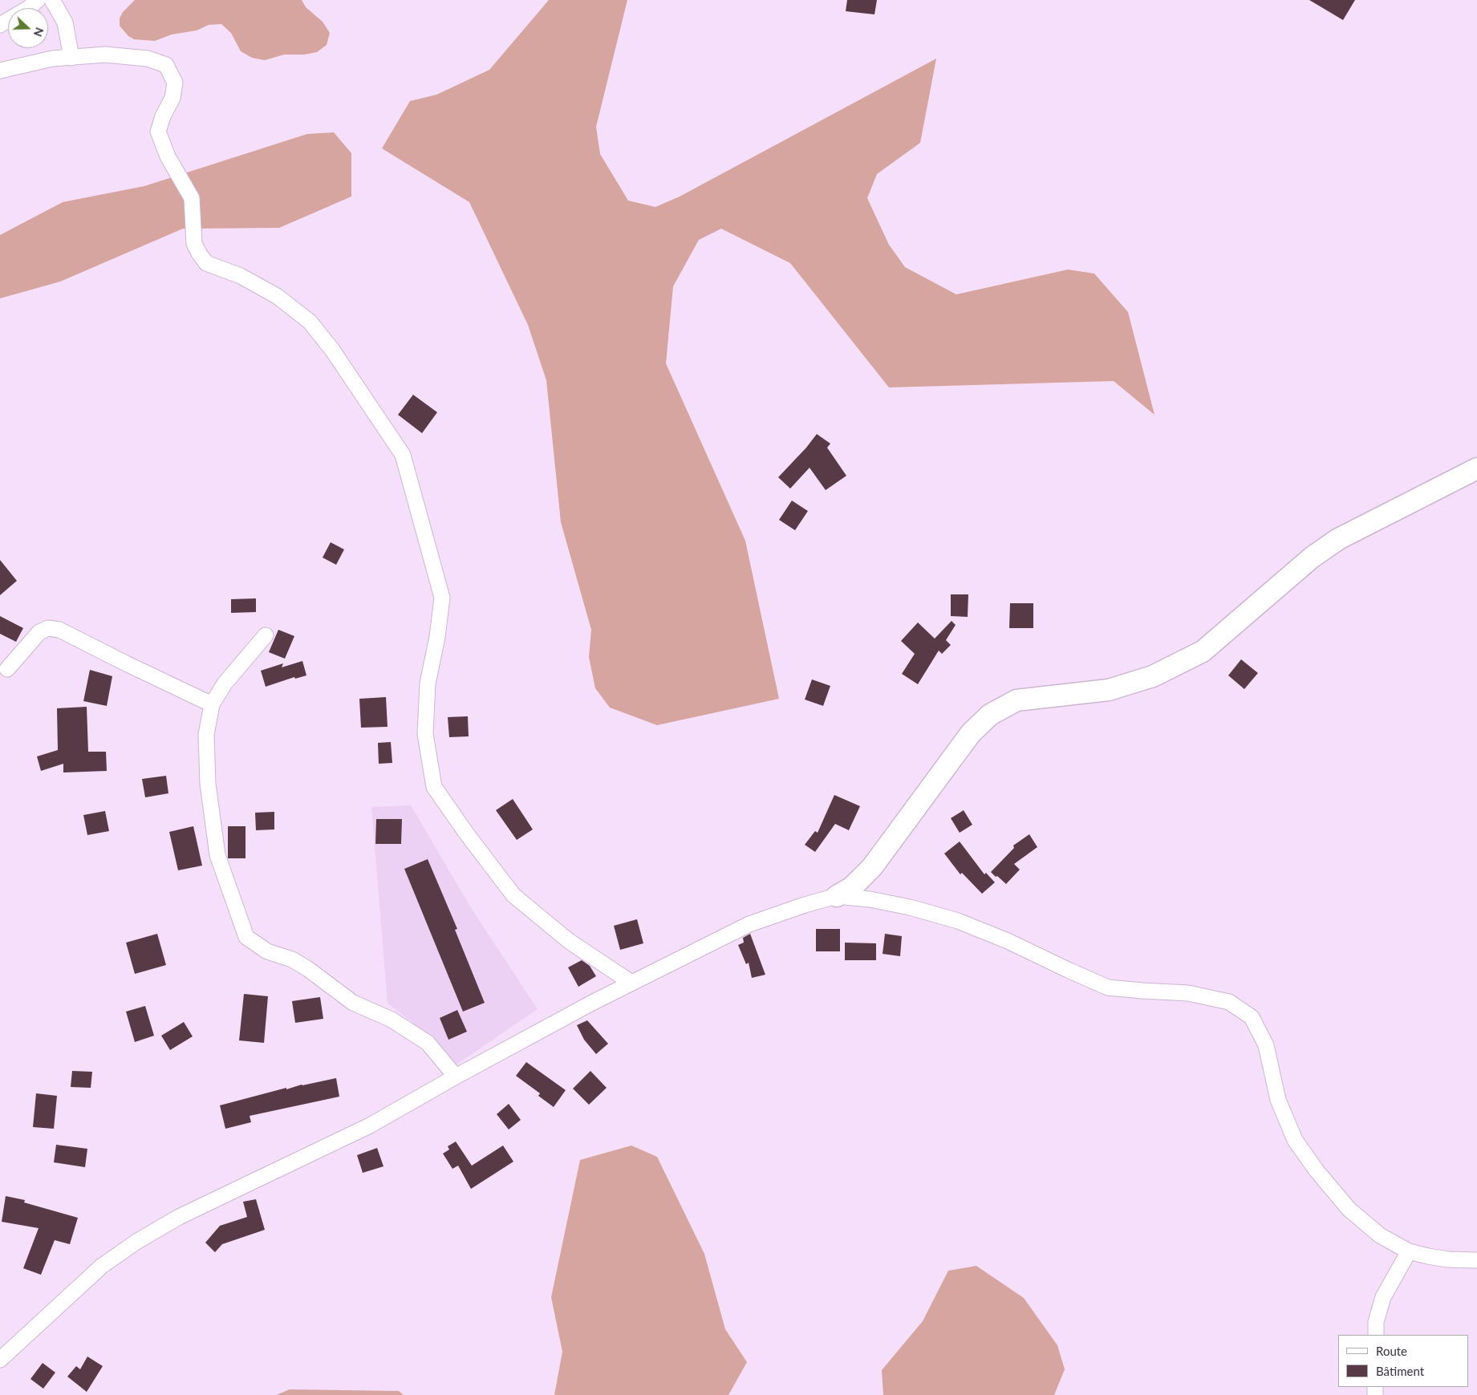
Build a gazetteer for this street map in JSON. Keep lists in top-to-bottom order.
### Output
{
  "legend": ["Route", "Bâtiment"],
  "north": "right"
}
